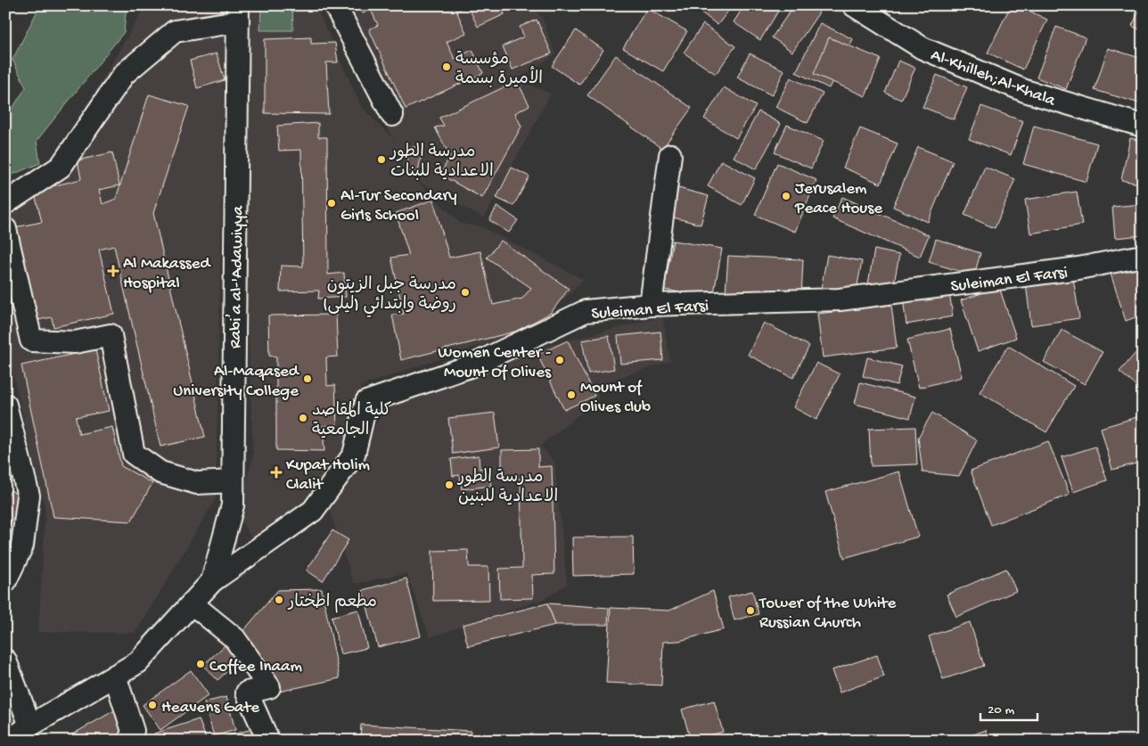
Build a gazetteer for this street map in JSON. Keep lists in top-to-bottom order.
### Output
{
  "streets": {
    "street": ["Al-Khilleh;Al-Khala", "Rabiʼa al-'Adawiyya", "Suleiman El Farsi"]
  },
  "crossings": [
    ["Rabiʼa al-'Adawiyya", "Suleiman El Farsi"]
  ],
  "places": {
    "other": [
      "مؤسسة الأميرة بسمة",
      "مدرسة الطور الاعدادية للبنات",
      "Jerusalem Peace House",
      "Al-Tur Secondary Girls School",
      "مدرسة جبل الزيتون (ليلى) روضة وابتدائي",
      "Women Center - Mount Of Olives",
      "Al-Maqased University College",
      "Mount of Olives club",
      "كلية المقاصد الجامعية",
      "مدرسة الطور الاعدادية للبنين",
      "مطعم اطختار",
      "Tower of the White Russian Church",
      "Coffee Inaam",
      "Heavens Gate"
    ],
    "health": ["Al Makassed Hospital", "Kupat Holim Clalit"]
  },
  "scale_bar": "20 m"
}
